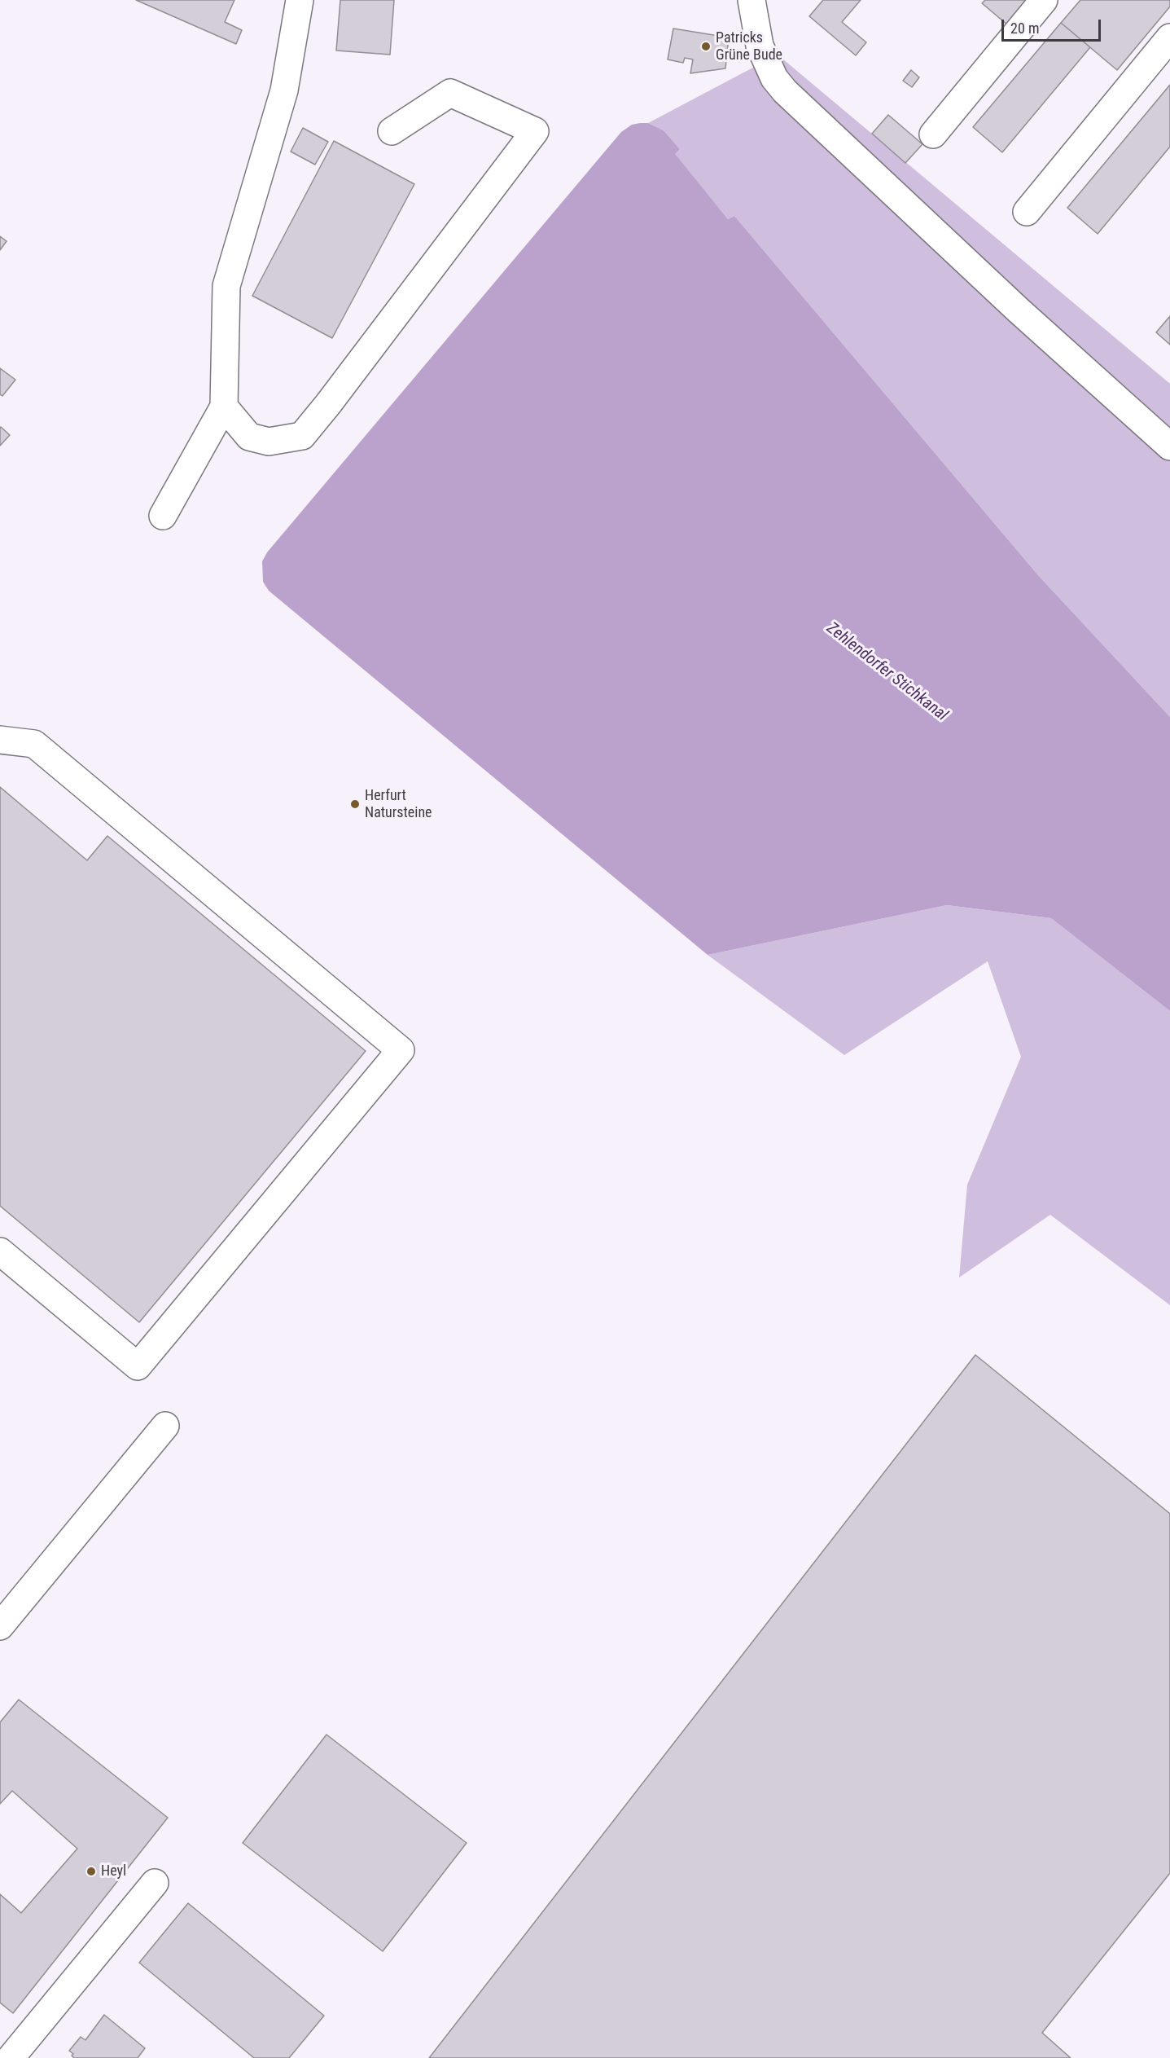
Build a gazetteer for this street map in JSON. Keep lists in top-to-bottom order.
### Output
{
  "water": ["Zehlendorfer Stichkanal"],
  "places": ["Patricks Grüne Bude", "Herfurt Natursteine", "Heyl"],
  "scale_bar": "20 m"
}
